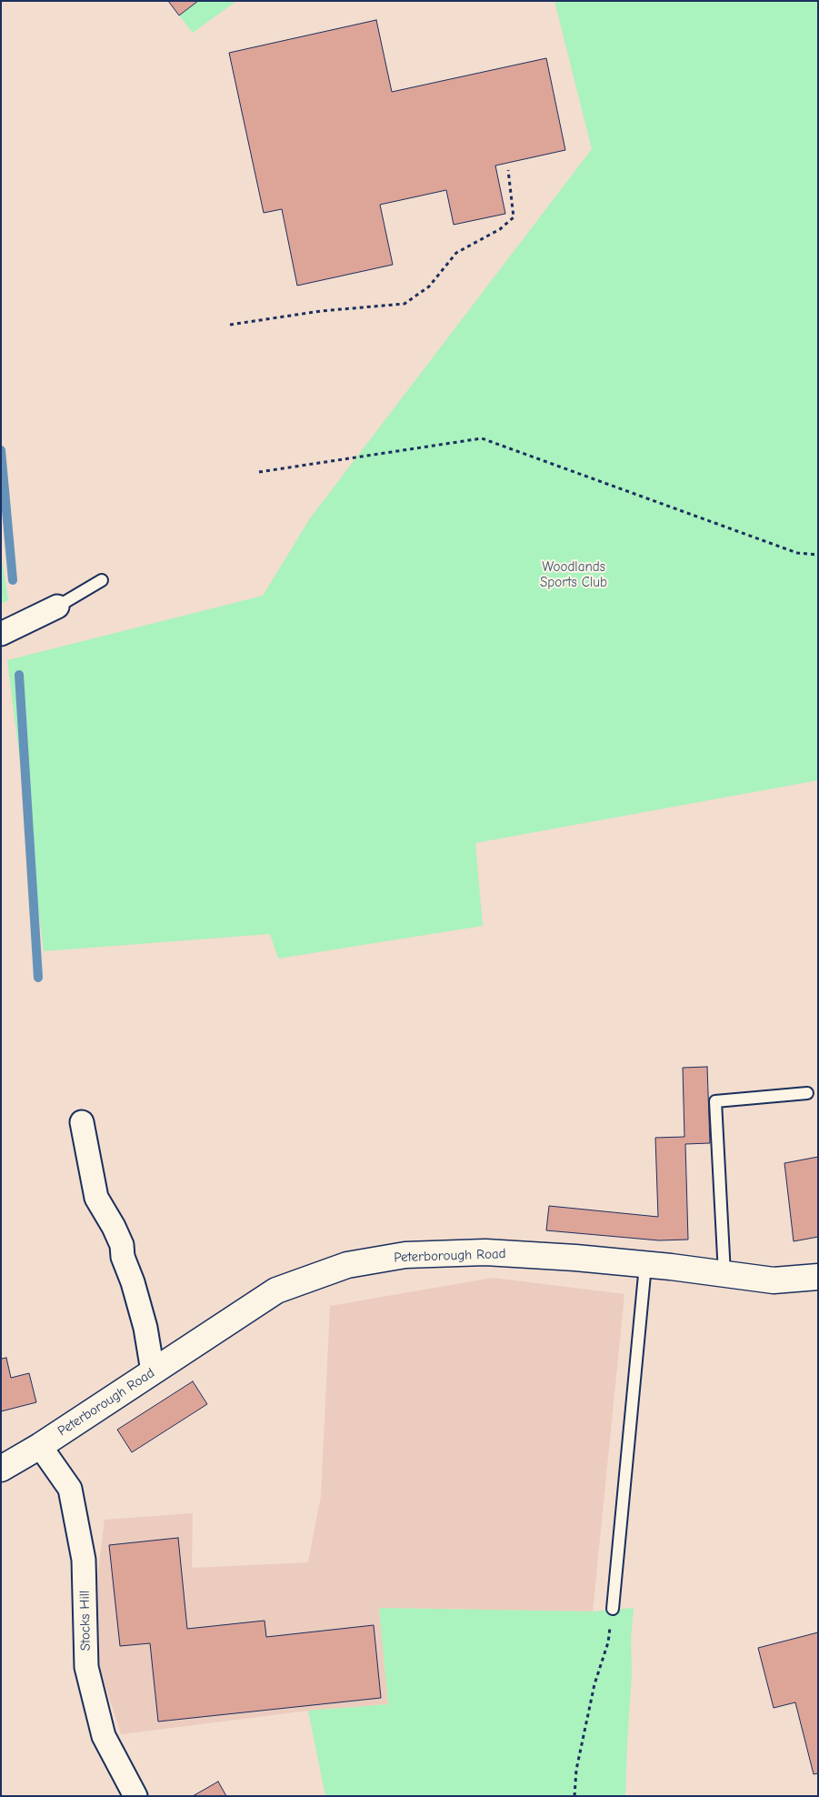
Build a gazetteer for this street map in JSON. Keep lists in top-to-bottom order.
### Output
{
  "streets": {
    "street": ["Peterborough Road", "Stocks Hill"]
  },
  "crossings": [
    ["Peterborough Road", "Stocks Hill"]
  ],
  "parks": ["Woodlands Sports Club"]
}
